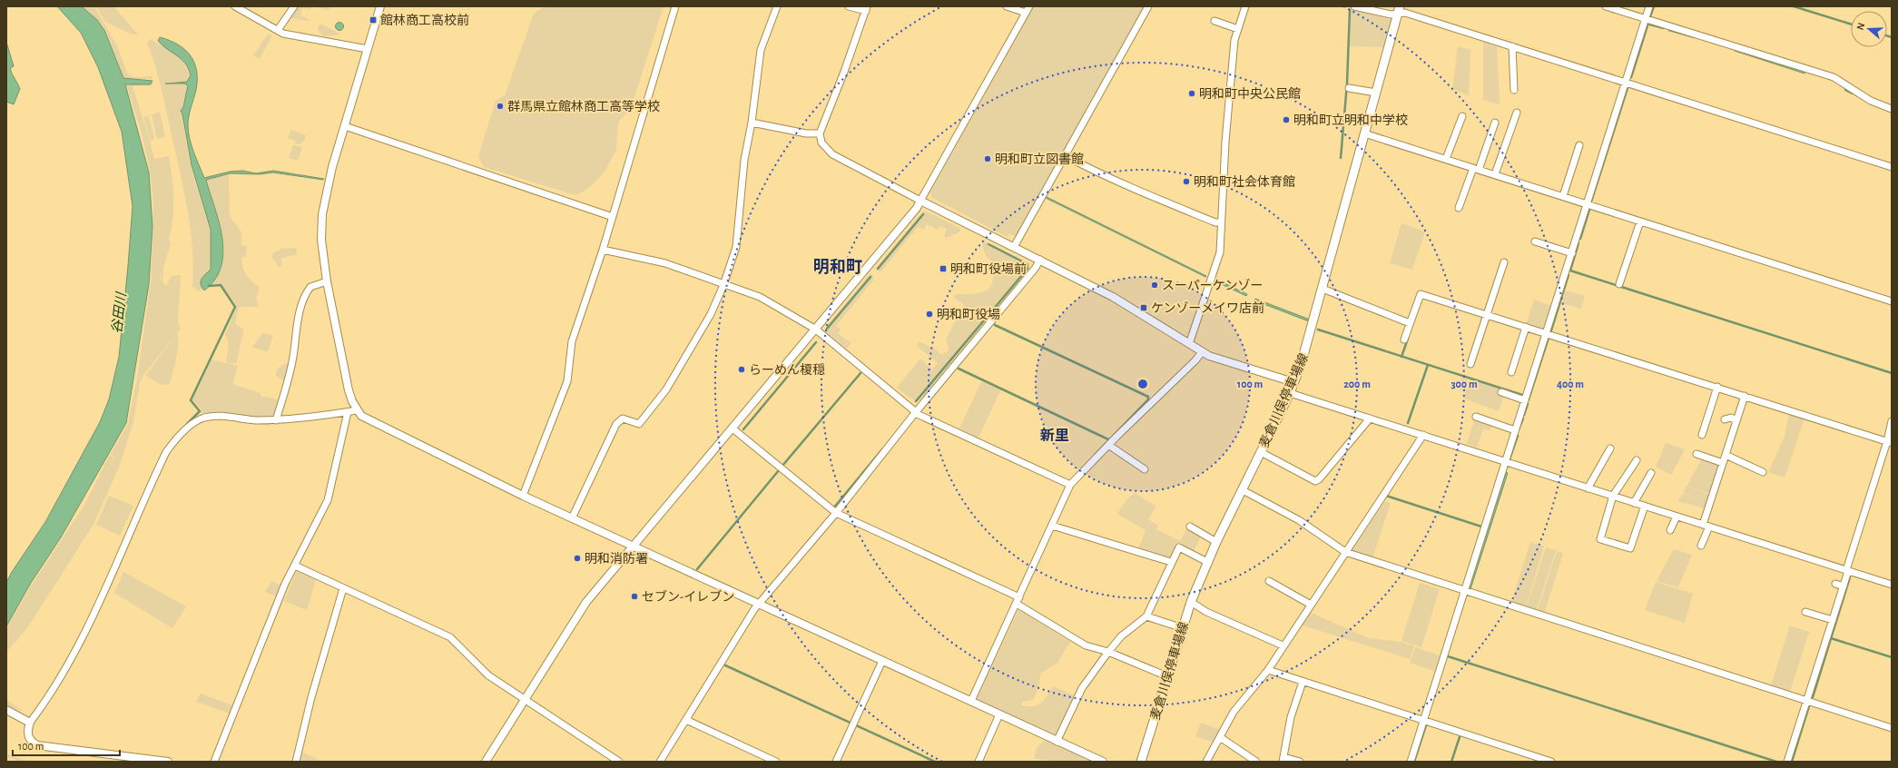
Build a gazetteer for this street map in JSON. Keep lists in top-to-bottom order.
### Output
{
  "streets": {
    "main road": ["麦倉川俣停車場線"]
  },
  "districts": ["明和町", "新里"],
  "water": ["谷田川"],
  "places": {
    "transit": ["館林商工高校前", "明和町役場前", "ケンゾーメイワ店前"],
    "other": [
      "明和町中央公民館",
      "群馬県立館林商工高等学校",
      "明和町立明和中学校",
      "明和町立図書館",
      "明和町社会体育館",
      "スーパーケンゾー",
      "明和町役場",
      "らーめん榎穏",
      "明和消防署",
      "セブン-イレブン"
    ]
  },
  "scale_bar": "100 m",
  "north": "left",
  "rings": [
    "100 m",
    "200 m",
    "300 m",
    "400 m"
  ]
}
